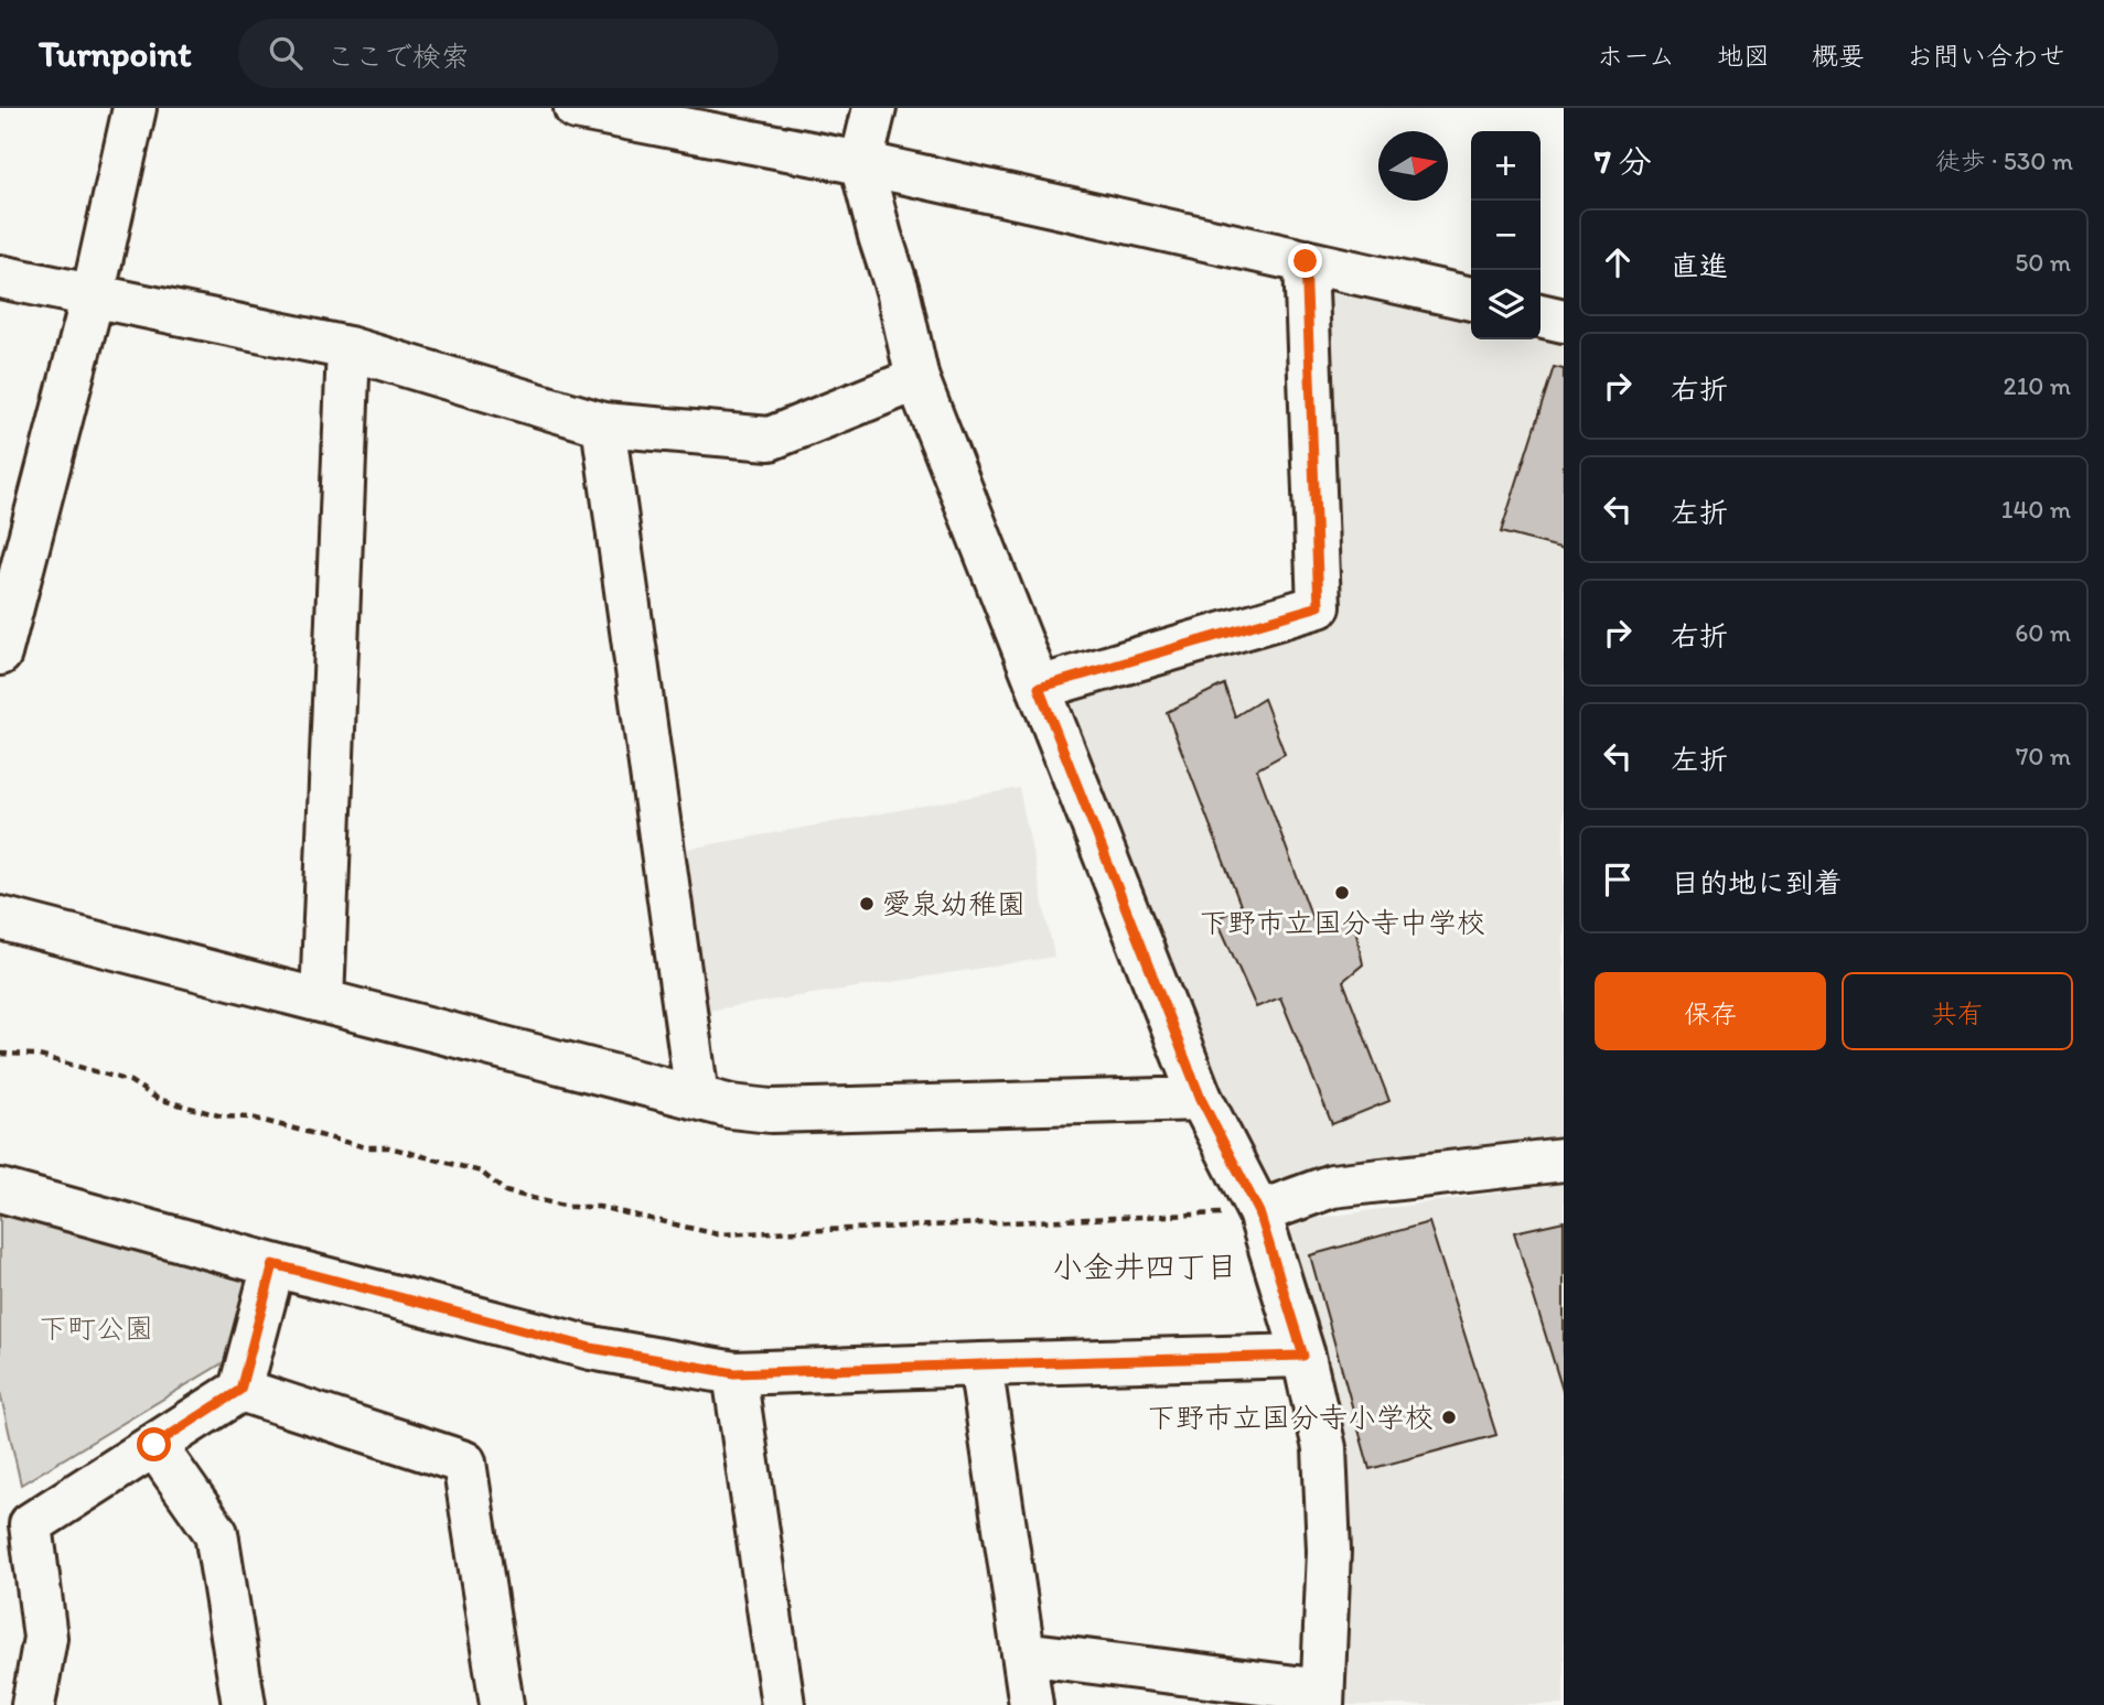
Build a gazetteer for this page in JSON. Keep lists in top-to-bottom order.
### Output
{
  "districts": ["小金井四丁目"],
  "parks": ["下町公園"],
  "places": ["下野市立国分寺中学校", "愛泉幼稚園", "下野市立国分寺小学校"],
  "north": "right",
  "page": {
    "header": "Turnpoint",
    "search": "ここで検索",
    "nav": [
      "ホーム",
      "地図",
      "概要",
      "お問い合わせ"
    ],
    "heading": ["7 分", "徒歩 · 530 m"],
    "map_buttons": ["+", "−"],
    "list": [
      ["直進", "50 m"],
      ["右折", "210 m"],
      ["左折", "140 m"],
      ["右折", "60 m"],
      ["左折", "70 m"],
      "目的地に到着"
    ],
    "buttons": ["保存", "共有"]
  }
}
